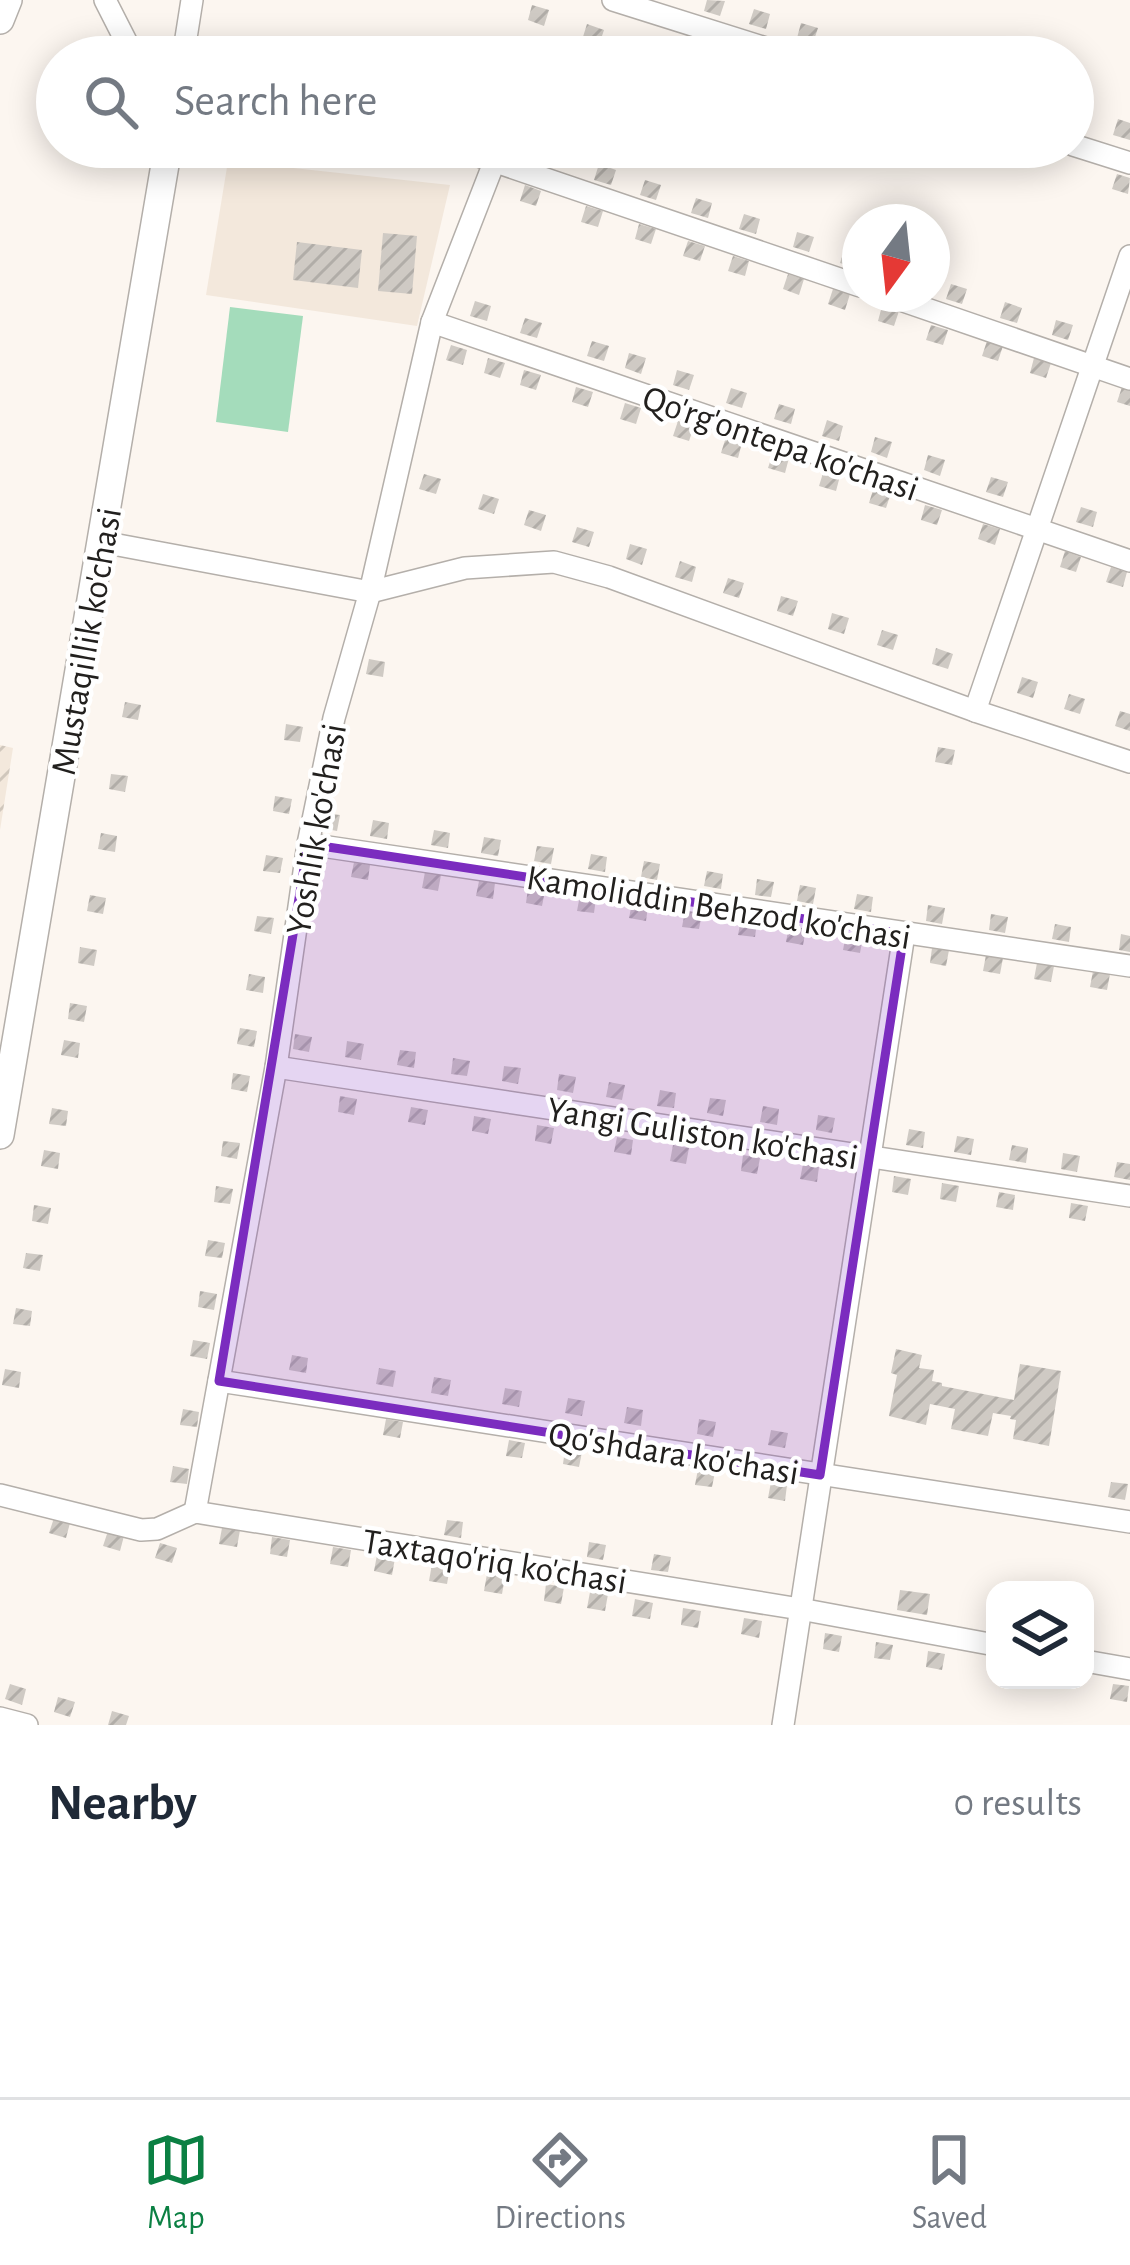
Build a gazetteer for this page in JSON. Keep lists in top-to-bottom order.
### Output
{
  "streets": {
    "main road": ["Mustaqillik ko'chasi"],
    "street": [
      "Qo'rg'ontepa ko'chasi",
      "Yoshlik ko'chasi",
      "Kamoliddin Behzod ko'chasi",
      "Yangi Guliston ko'chasi",
      "Qo'shdara ko'chasi",
      "Taxtaqo'riq ko'chasi"
    ]
  },
  "crossings": [
    ["Qo'rg'ontepa ko'chasi", "Yoshlik ko'chasi"],
    ["Yoshlik ko'chasi", "Kamoliddin Behzod ko'chasi"],
    ["Yoshlik ko'chasi", "Yangi Guliston ko'chasi"],
    ["Yoshlik ko'chasi", "Qo'shdara ko'chasi"],
    ["Yoshlik ko'chasi", "Taxtaqo'riq ko'chasi"]
  ],
  "north": "bottom",
  "page": {
    "search": "Search here",
    "heading": ["Nearby", "0 results"],
    "nav": ["Map", "Directions", "Saved"]
  }
}
